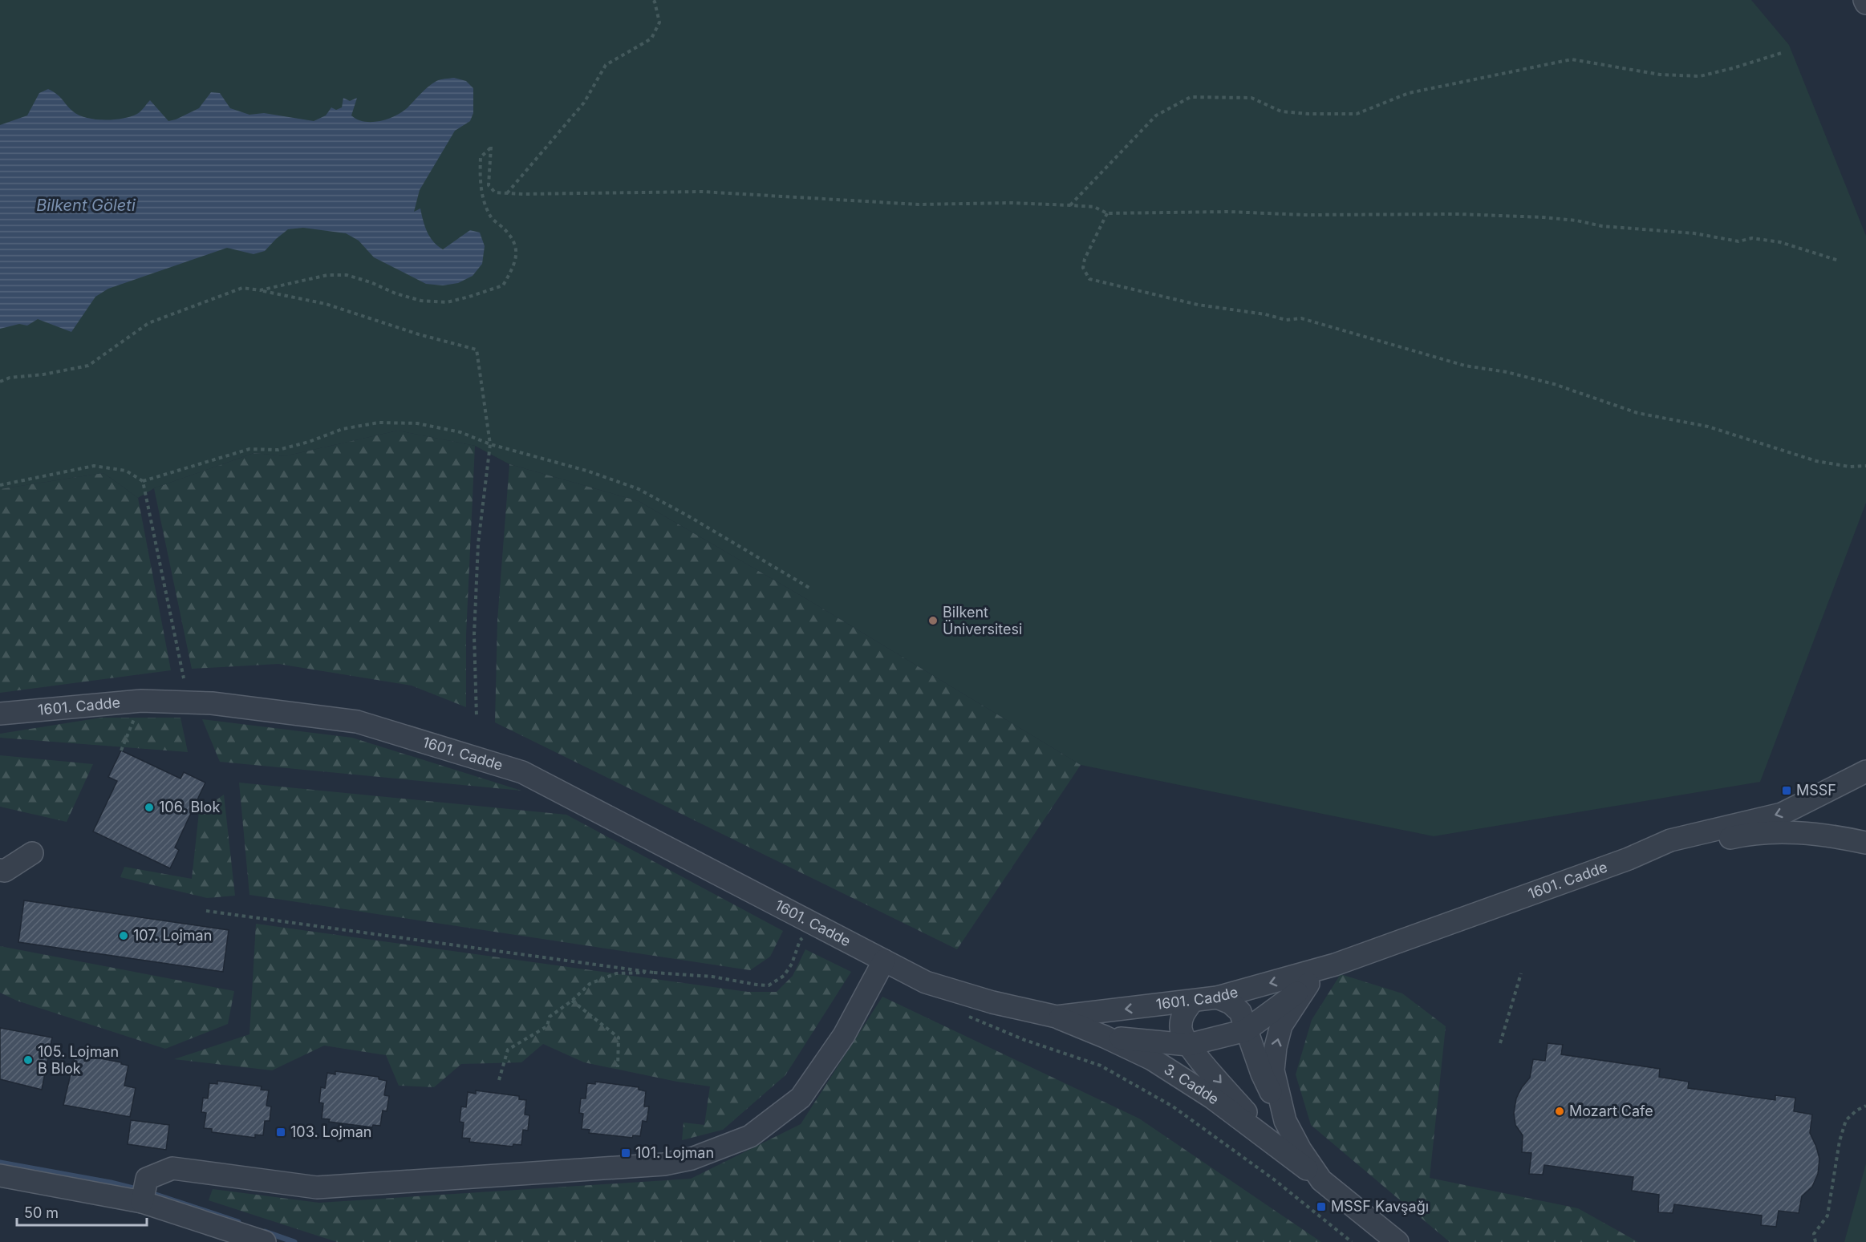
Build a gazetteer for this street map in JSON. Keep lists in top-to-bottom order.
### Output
{
  "streets": {
    "street": ["1601. Cadde", "3. Cadde"]
  },
  "crossings": [
    ["1601. Cadde", "3. Cadde"]
  ],
  "water": ["Bilkent Göleti"],
  "places": {
    "other": [
      "Bilkent Üniversitesi",
      "106. Blok",
      "107. Lojman",
      "105. Lojman B Blok",
      "Mozart Cafe"
    ],
    "transit": [
      "MSSF",
      "103. Lojman",
      "101. Lojman",
      "MSSF Kavşağı"
    ]
  },
  "scale_bar": "50 m"
}
